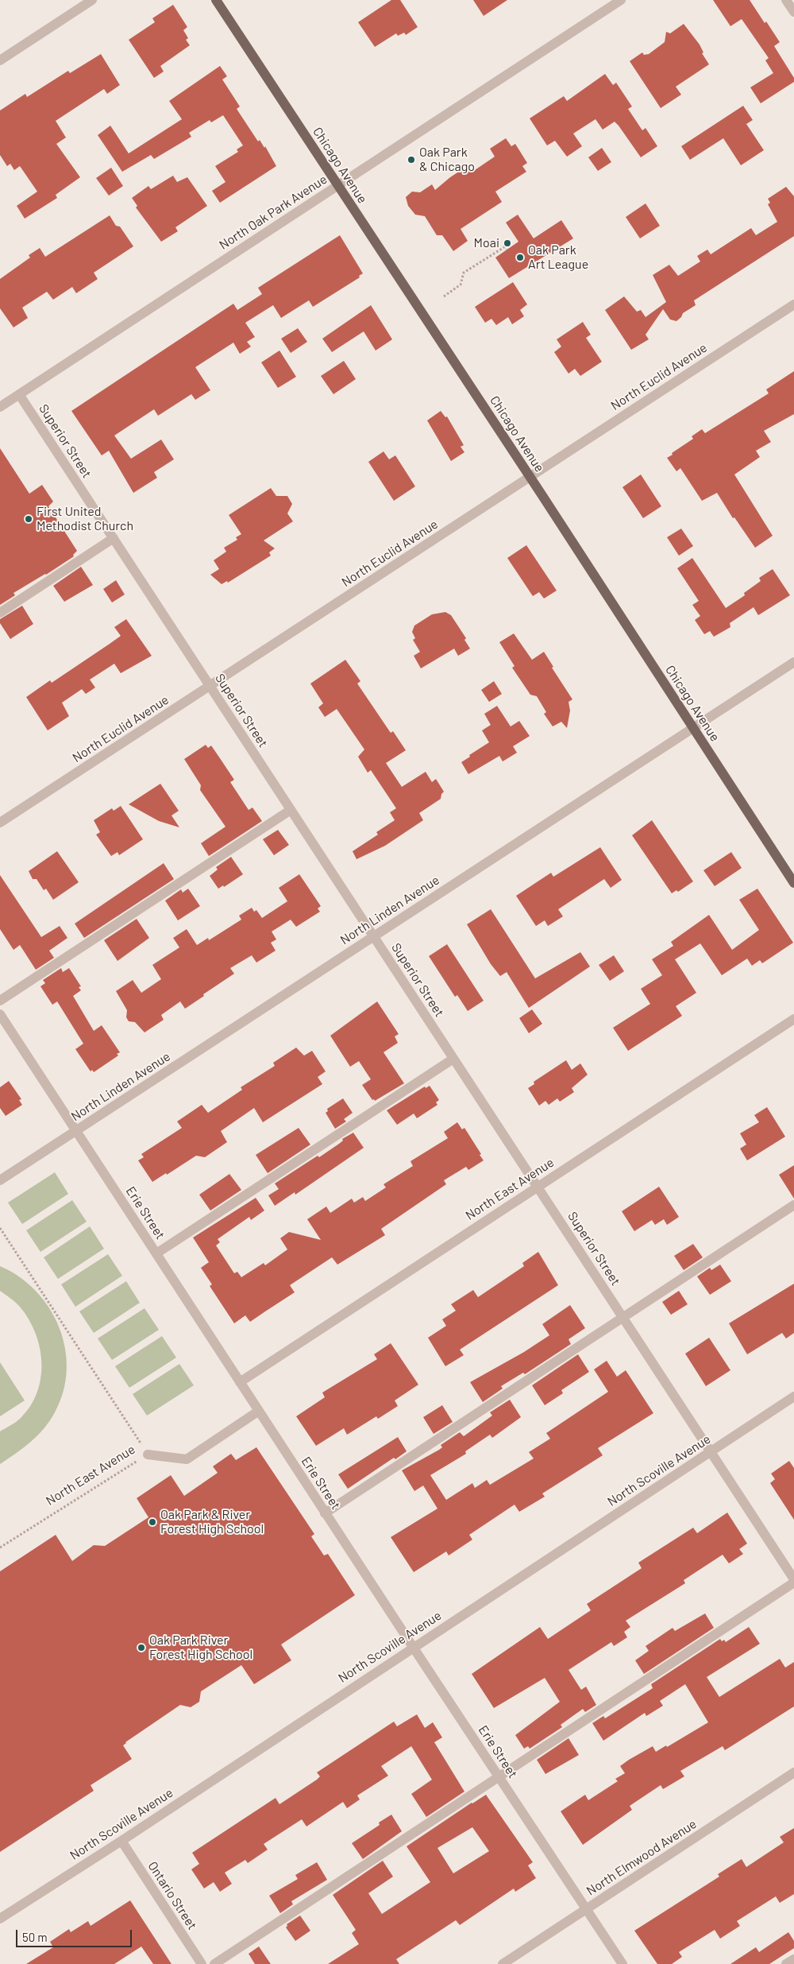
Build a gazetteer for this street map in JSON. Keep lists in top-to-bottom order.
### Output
{
  "streets": {
    "main road": ["Chicago Avenue"],
    "street": [
      "North Oak Park Avenue",
      "North Euclid Avenue",
      "Superior Street",
      "North Linden Avenue",
      "North East Avenue",
      "Erie Street",
      "North Scoville Avenue",
      "North Elmwood Avenue",
      "Ontario Street"
    ]
  },
  "crossings": [
    ["Chicago Avenue", "North Oak Park Avenue"],
    ["Chicago Avenue", "North Euclid Avenue"],
    ["Chicago Avenue", "North Linden Avenue"],
    ["North Oak Park Avenue", "Superior Street"],
    ["North Euclid Avenue", "Superior Street"],
    ["Superior Street", "North Linden Avenue"],
    ["Superior Street", "North East Avenue"],
    ["Superior Street", "North Scoville Avenue"],
    ["North Linden Avenue", "Erie Street"],
    ["North East Avenue", "Erie Street"],
    ["Erie Street", "North Scoville Avenue"],
    ["Erie Street", "North Elmwood Avenue"],
    ["North Scoville Avenue", "Ontario Street"]
  ],
  "places": [
    "Oak Park & Chicago",
    "Moai",
    "Oak Park Art League",
    "First United Methodist Church",
    "Oak Park & River Forest High School",
    "Oak Park River Forest High School"
  ],
  "scale_bar": "50 m"
}
